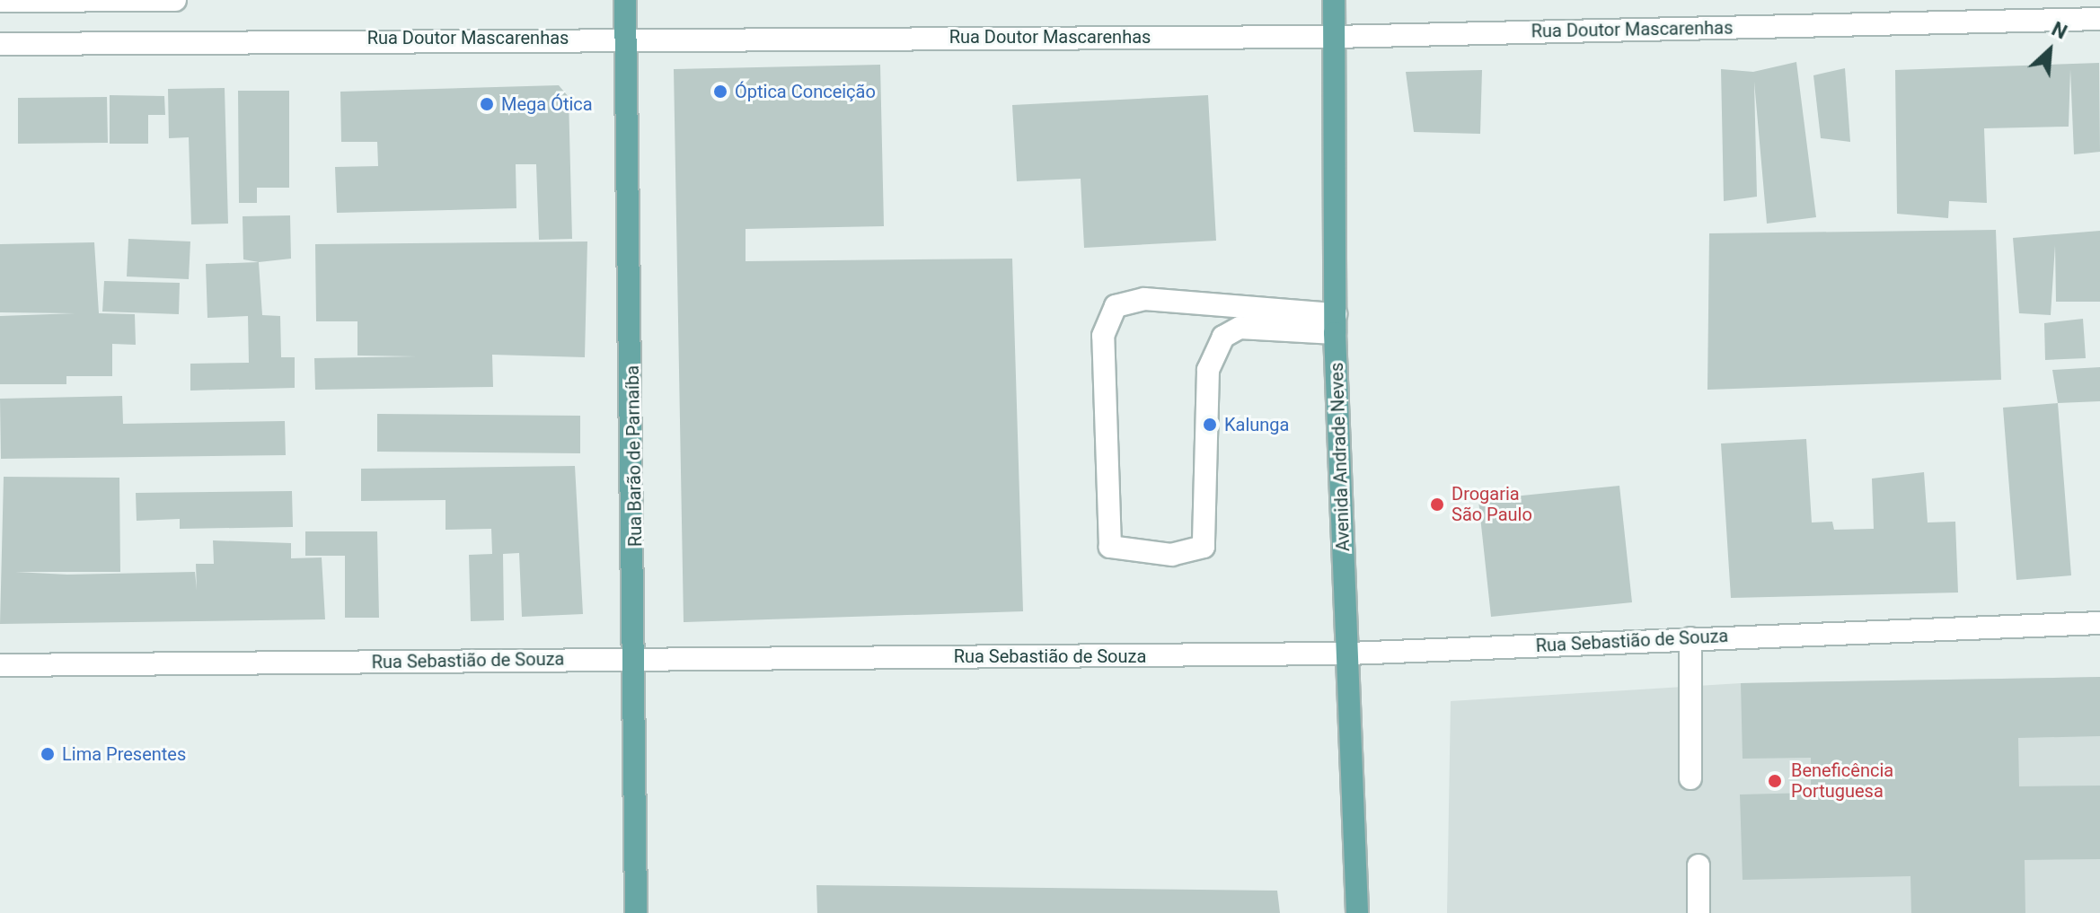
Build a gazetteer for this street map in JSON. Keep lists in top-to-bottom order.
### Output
{
  "streets": {
    "main road": ["Rua Barão de Parnaíba", "Avenida Andrade Neves"],
    "street": ["Rua Doutor Mascarenhas", "Rua Sebastião de Souza"]
  },
  "crossings": [
    ["Rua Doutor Mascarenhas", "Rua Barão de Parnaíba"],
    ["Rua Doutor Mascarenhas", "Avenida Andrade Neves"],
    ["Rua Barão de Parnaíba", "Rua Sebastião de Souza"],
    ["Avenida Andrade Neves", "Rua Sebastião de Souza"]
  ],
  "places": [
    "Óptica Conceição",
    "Mega Ótica",
    "Kalunga",
    "Drogaria São Paulo",
    "Lima Presentes",
    "Beneficência Portuguesa"
  ],
  "north": "top right"
}
